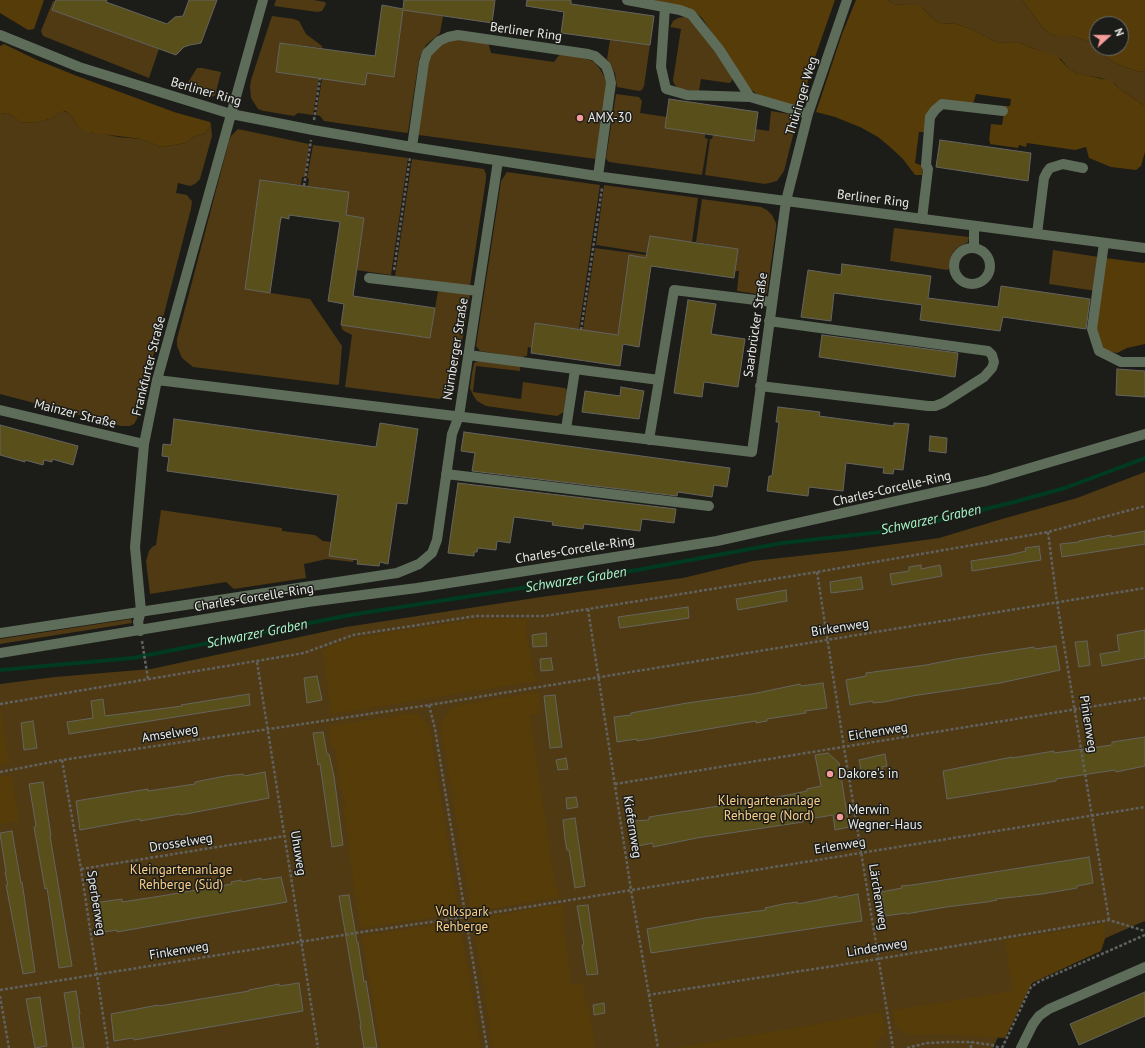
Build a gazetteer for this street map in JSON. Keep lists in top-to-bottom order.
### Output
{
  "streets": {
    "street": [
      "Berliner Ring",
      "Thüringer Weg",
      "Saarbrücker Straße",
      "Nürnberger Straße",
      "Frankfurter Straße",
      "Mainzer Straße",
      "Charles-Corcelle-Ring"
    ],
    "path": [
      "Birkenweg",
      "Pinienweg",
      "Eichenweg",
      "Amselweg",
      "Kiefernweg",
      "Drosselweg",
      "Erlenweg",
      "Uhuweg",
      "Lärchenweg",
      "Sperberweg",
      "Lindenweg",
      "Finkenweg"
    ]
  },
  "crossings": [
    ["Berliner Ring", "Thüringer Weg"],
    ["Berliner Ring", "Saarbrücker Straße"],
    ["Berliner Ring", "Nürnberger Straße"],
    ["Berliner Ring", "Frankfurter Straße"],
    ["Thüringer Weg", "Saarbrücker Straße"],
    ["Nürnberger Straße", "Frankfurter Straße"],
    ["Frankfurter Straße", "Mainzer Straße"],
    ["Frankfurter Straße", "Charles-Corcelle-Ring"],
    ["Birkenweg", "Pinienweg"],
    ["Birkenweg", "Amselweg"],
    ["Birkenweg", "Kiefernweg"],
    ["Birkenweg", "Lärchenweg"],
    ["Pinienweg", "Eichenweg"],
    ["Pinienweg", "Erlenweg"],
    ["Pinienweg", "Lindenweg"],
    ["Eichenweg", "Kiefernweg"],
    ["Eichenweg", "Lärchenweg"],
    ["Amselweg", "Uhuweg"],
    ["Amselweg", "Sperberweg"],
    ["Kiefernweg", "Erlenweg"],
    ["Kiefernweg", "Lindenweg"],
    ["Drosselweg", "Uhuweg"],
    ["Drosselweg", "Sperberweg"],
    ["Erlenweg", "Lärchenweg"],
    ["Erlenweg", "Finkenweg"],
    ["Uhuweg", "Finkenweg"],
    ["Lärchenweg", "Lindenweg"],
    ["Sperberweg", "Finkenweg"]
  ],
  "water": ["Schwarzer Graben"],
  "parks": ["Kleingartenanlage Rehberge (Nord)", "Kleingartenanlage Rehberge (Süd)", "Volkspark Rehberge"],
  "places": ["AMX-30", "Dakore's in", "Merwin Wegner-Haus"],
  "north": "right"
}
